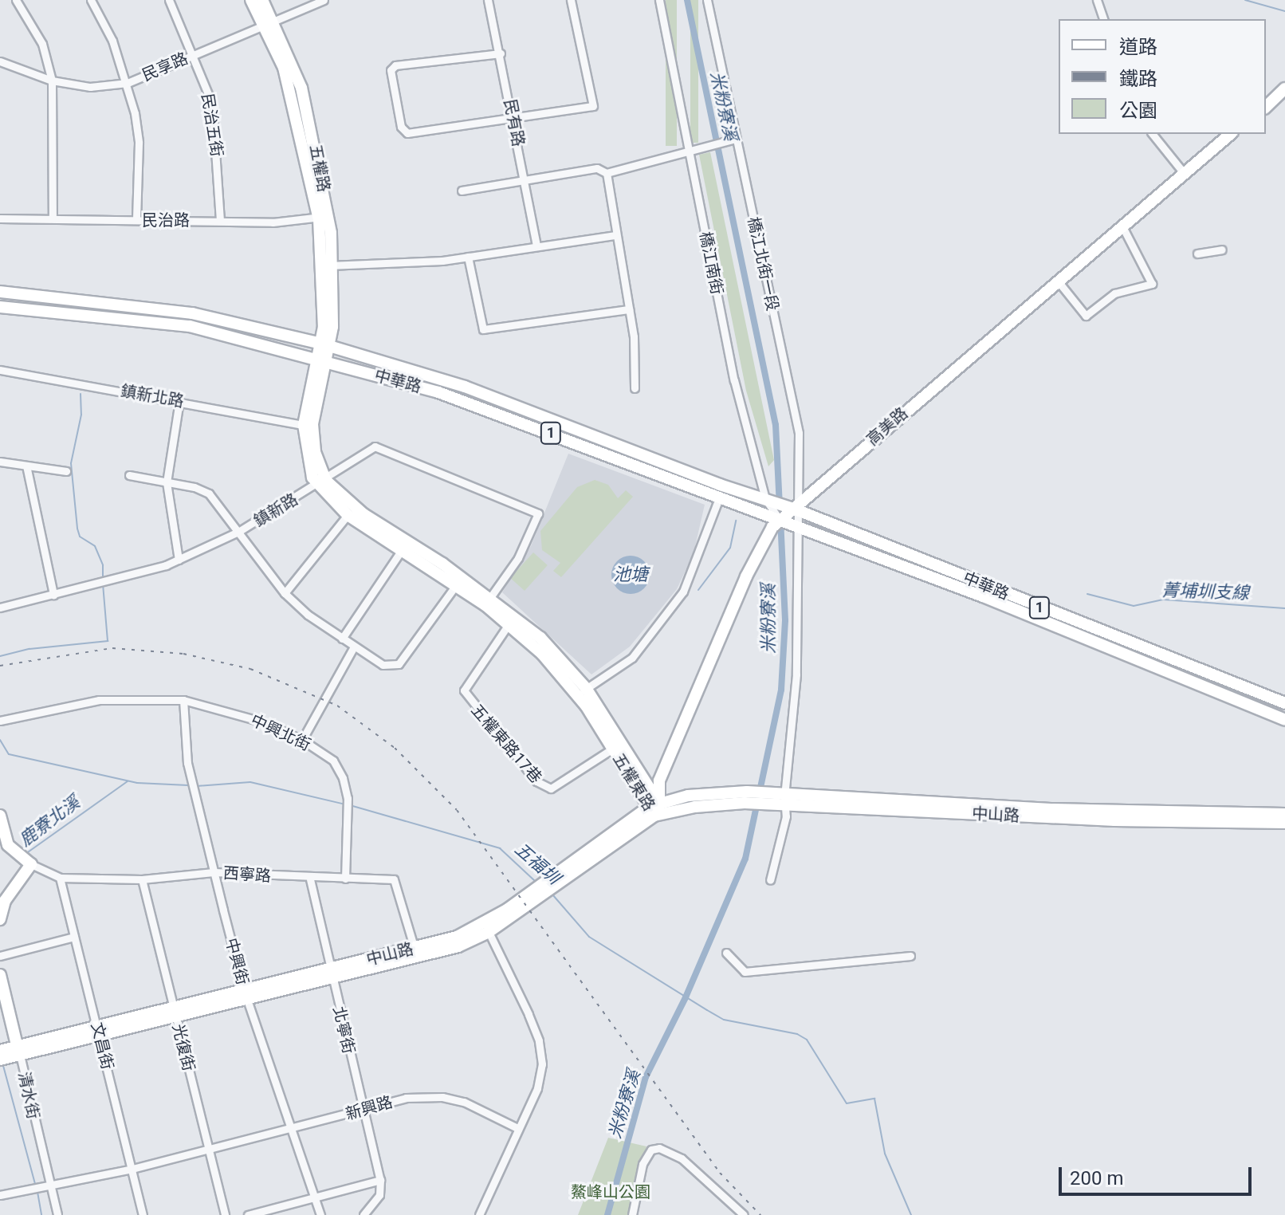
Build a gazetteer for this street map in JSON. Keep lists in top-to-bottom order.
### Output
{
  "streets": {
    "street": [
      "民享路",
      "民有路",
      "民治五街",
      "五權路",
      "民治路",
      "橋江南街",
      "橋江北街一段",
      "中華路",
      "鎮新北路",
      "高美路",
      "1",
      "鎮新路",
      "中興北街",
      "五權東路17巷",
      "五權東路",
      "中山路",
      "西寧路",
      "中興街",
      "北寧街",
      "文昌街",
      "光復街",
      "清水街",
      "新興路"
    ]
  },
  "crossings": [
    ["民享路", "民治五街"],
    ["民享路", "五權路"],
    ["民治五街", "民治路"],
    ["五權路", "民治路"],
    ["五權路", "中華路"],
    ["五權路", "五權東路"],
    ["橋江南街", "中華路"],
    ["橋江南街", "高美路"],
    ["橋江南街", "1"],
    ["橋江北街一段", "中華路"],
    ["橋江北街一段", "高美路"],
    ["橋江北街一段", "1"],
    ["橋江北街一段", "中山路"],
    ["中華路", "高美路"],
    ["中華路", "1"],
    ["中華路", "五權東路"],
    ["鎮新北路", "五權東路"],
    ["高美路", "1"],
    ["高美路", "五權東路"],
    ["高美路", "中山路"],
    ["鎮新路", "五權東路"],
    ["中興北街", "西寧路"],
    ["中興北街", "中興街"],
    ["五權東路17巷", "五權東路"],
    ["五權東路", "中山路"],
    ["中山路", "西寧路"],
    ["中山路", "中興街"],
    ["中山路", "北寧街"],
    ["中山路", "文昌街"],
    ["中山路", "光復街"],
    ["中山路", "清水街"],
    ["西寧路", "中興街"],
    ["西寧路", "北寧街"],
    ["西寧路", "文昌街"],
    ["西寧路", "光復街"],
    ["中興街", "新興路"],
    ["北寧街", "新興路"],
    ["文昌街", "新興路"],
    ["光復街", "新興路"],
    ["清水街", "新興路"]
  ],
  "water": [
    "米粉寮溪",
    "池塘",
    "菁埔圳支線",
    "鹿寮北溪",
    "五福圳"
  ],
  "parks": ["鰲峰山公園"],
  "legend": ["道路", "鐵路", "公園"],
  "scale_bar": "200 m"
}
